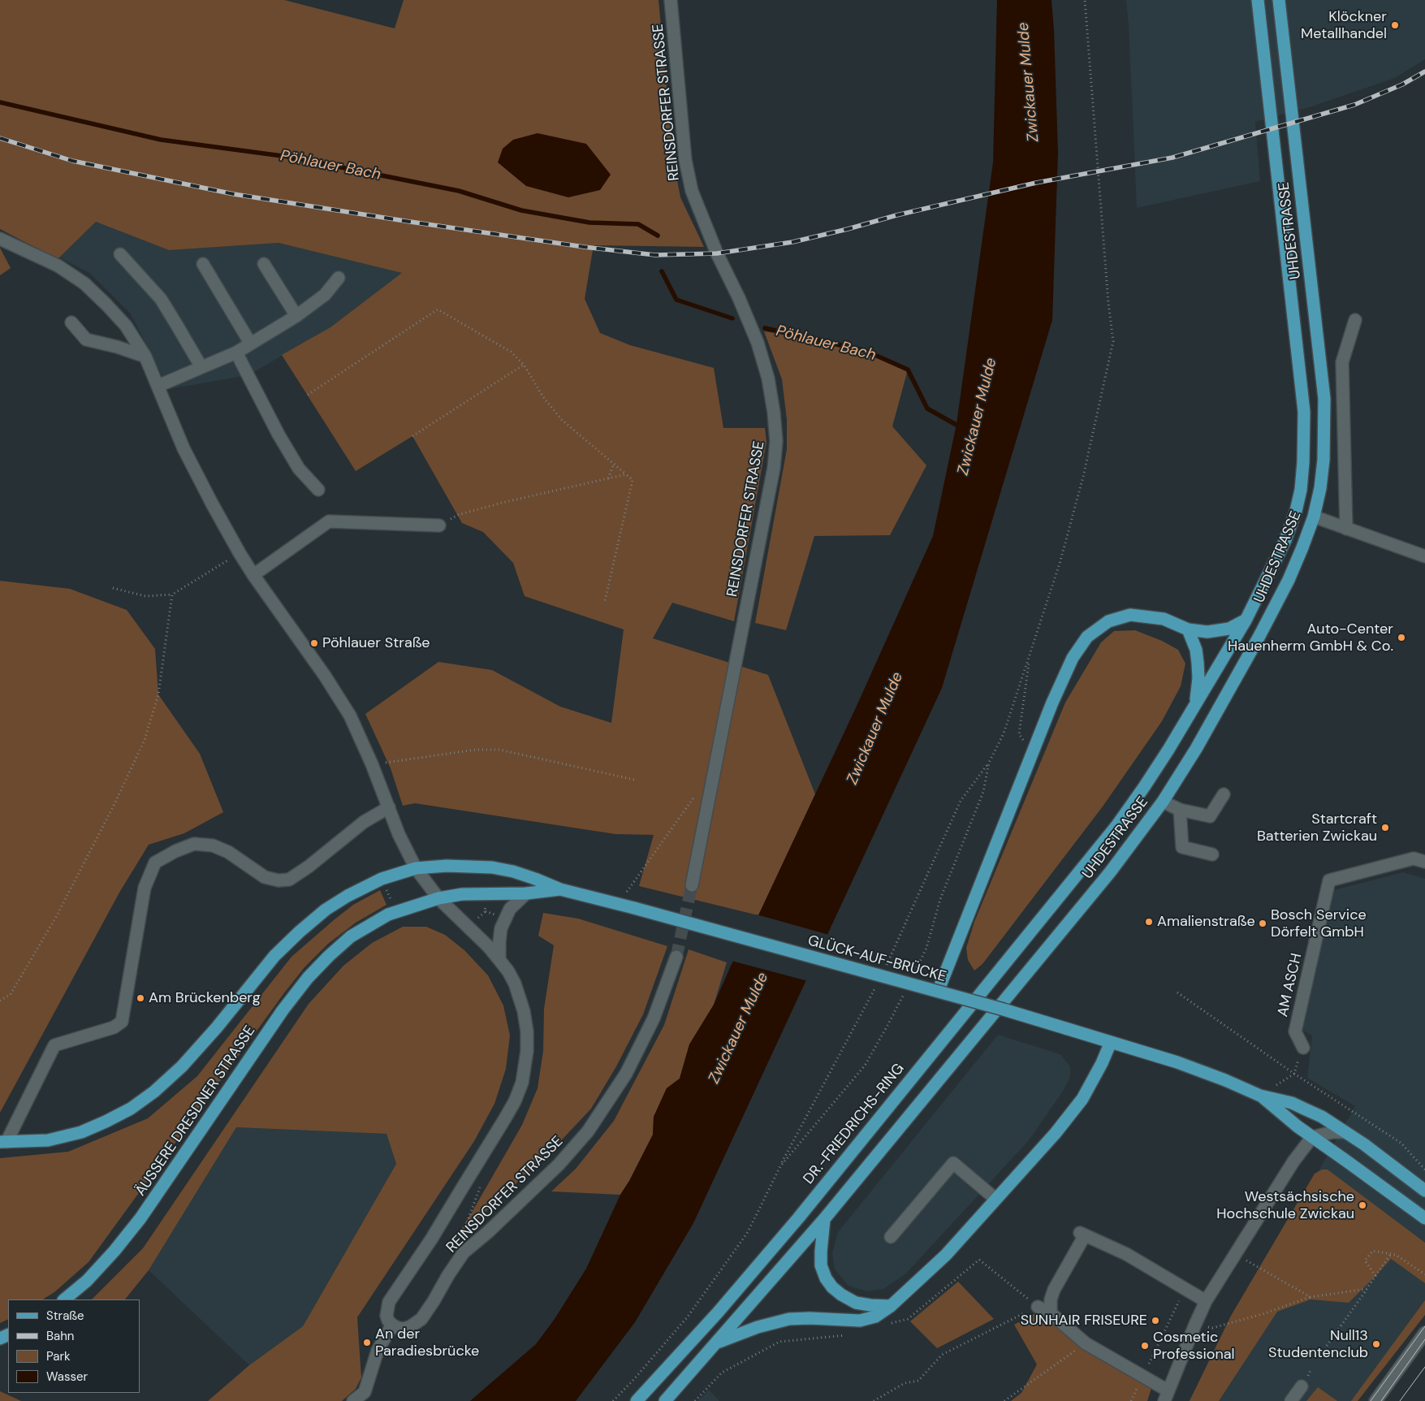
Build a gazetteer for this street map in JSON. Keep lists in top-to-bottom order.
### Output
{
  "streets": {
    "main road": [
      "UHDESTRASSE",
      "GLÜCK-AUF-BRÜCKE",
      "ÄUSSERE DRESDNER STRASSE",
      "DR.-FRIEDRICHS-RING"
    ],
    "street": ["REINSDORFER STRASSE", "AM ASCH"]
  },
  "crossings": [
    ["REINSDORFER STRASSE", "ÄUSSERE DRESDNER STRASSE"],
    ["UHDESTRASSE", "DR.-FRIEDRICHS-RING"],
    ["GLÜCK-AUF-BRÜCKE", "ÄUSSERE DRESDNER STRASSE"]
  ],
  "water": ["Zwickauer Mulde", "Pöhlauer Bach"],
  "places": [
    "Klöckner Metallhandel",
    "Auto-Center Hauenherm GmbH & Co.",
    "Pöhlauer Straße",
    "Startcraft Batterien Zwickau",
    "Amalienstraße",
    "Bosch Service Dörfelt GmbH",
    "Am Brückenberg",
    "Westsächsische Hochschule Zwickau",
    "SUNHAIR FRISEURE",
    "An der Paradiesbrücke",
    "Null13 Studentenclub",
    "Cosmetic Professional"
  ],
  "legend": [
    "Straße",
    "Bahn",
    "Park",
    "Wasser"
  ]
}
